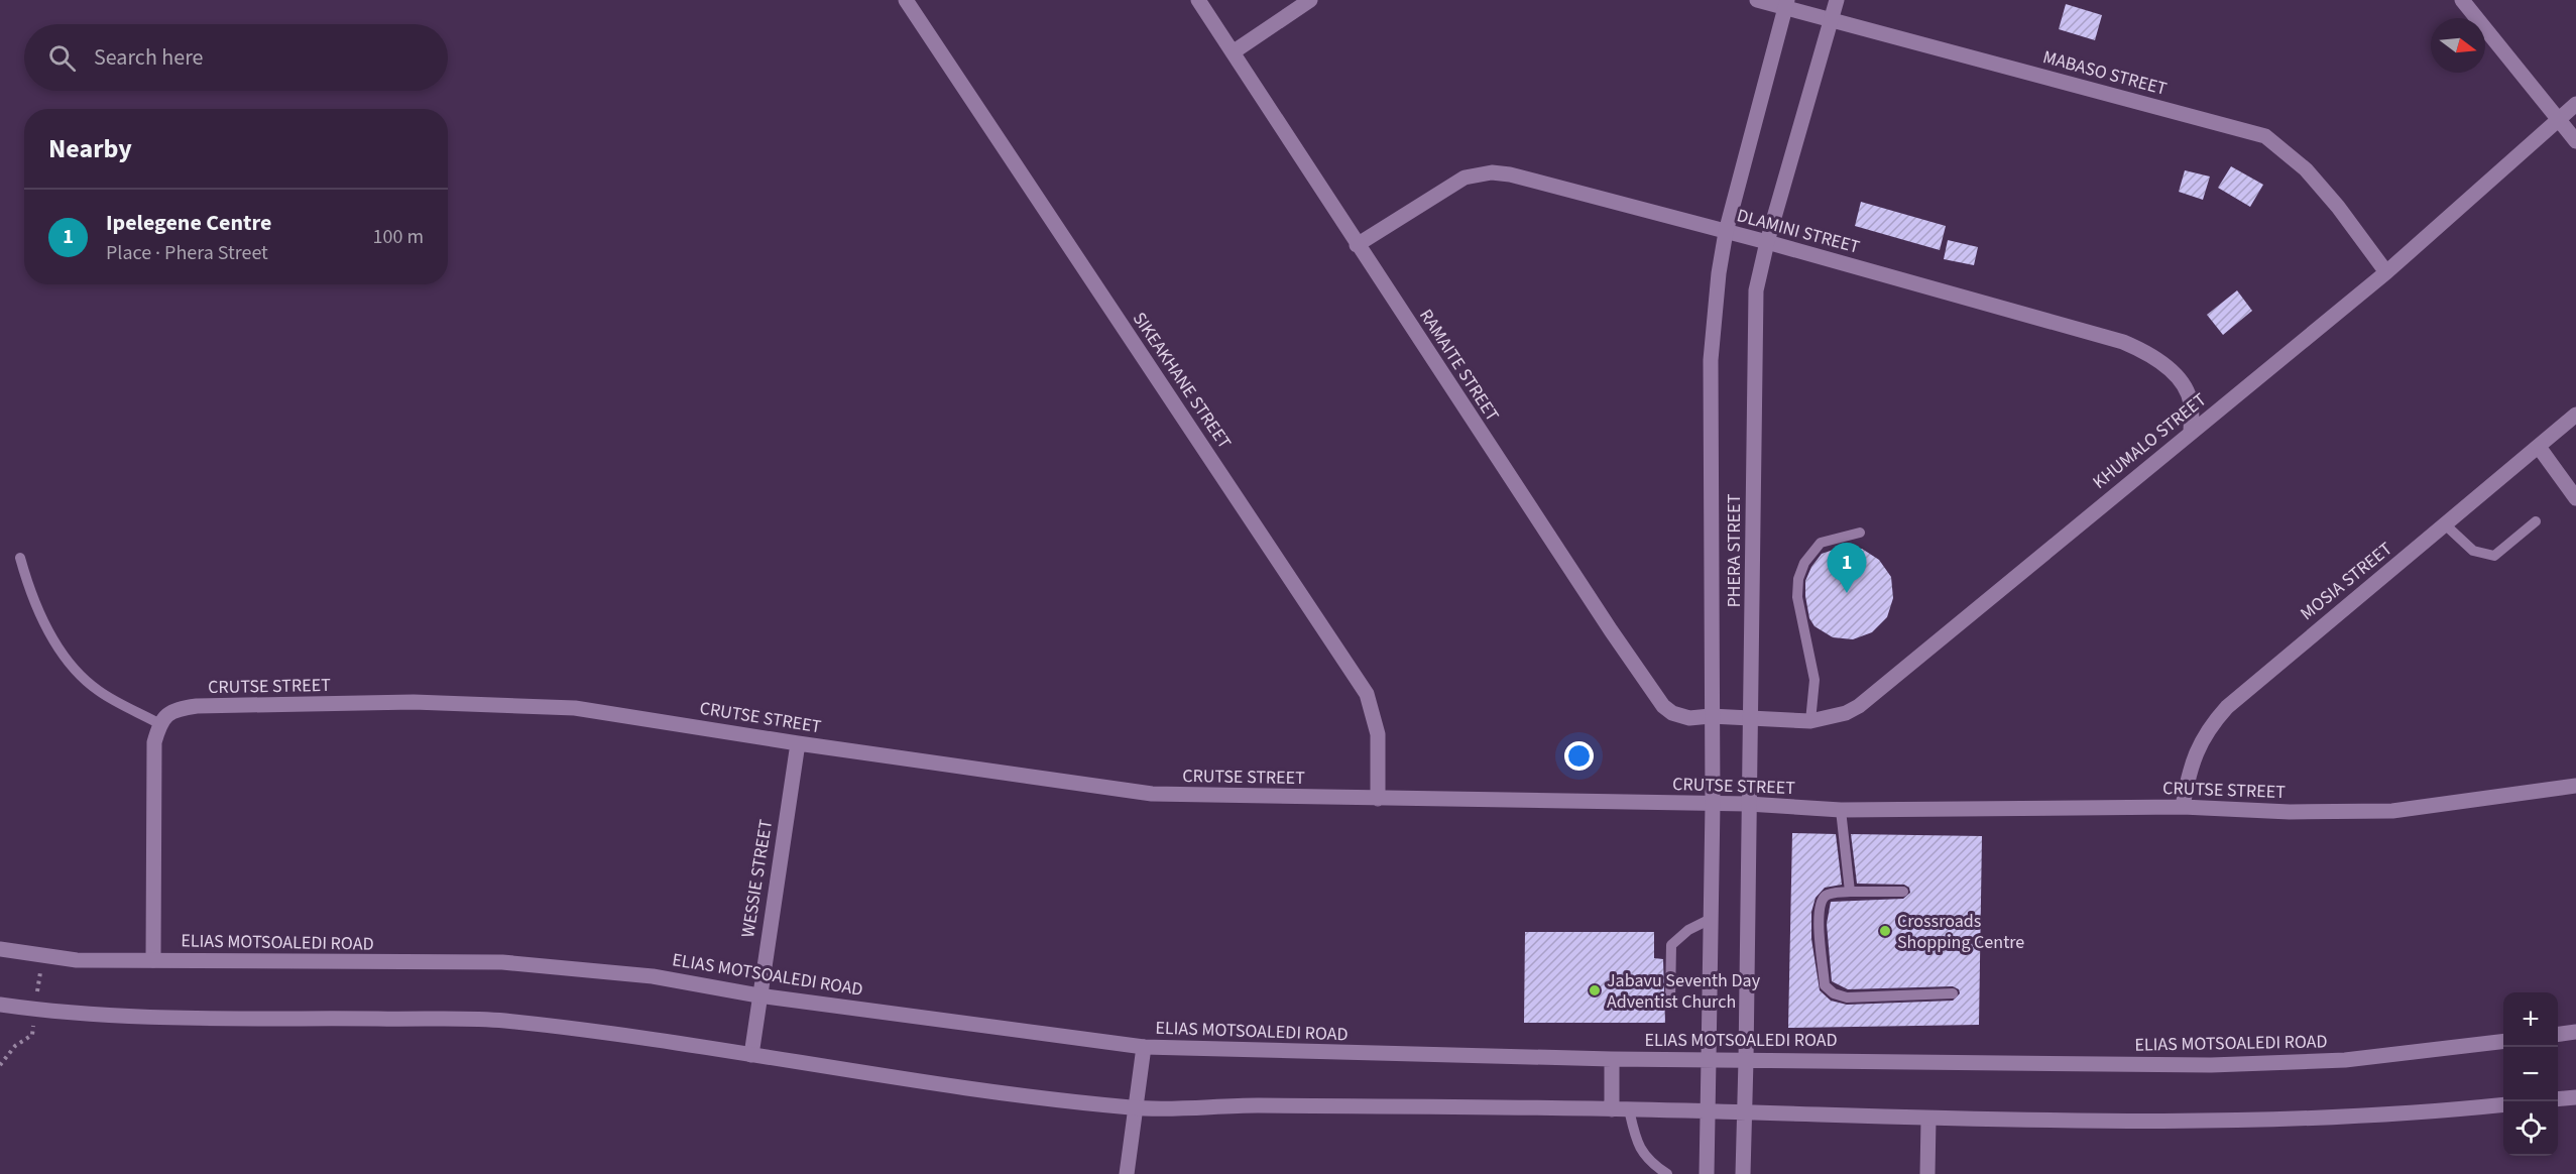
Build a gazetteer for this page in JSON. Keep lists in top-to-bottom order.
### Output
{
  "streets": {
    "street": [
      "MABASO STREET",
      "DLAMINI STREET",
      "RAMAITE STREET",
      "SIKEAKHANE STREET",
      "KHUMALO STREET",
      "PHERA STREET",
      "MOSIA STREET",
      "CRUTSE STREET",
      "WESSIE STREET",
      "ELIAS MOTSOALEDI ROAD"
    ]
  },
  "crossings": [
    ["MABASO STREET", "KHUMALO STREET"],
    ["MABASO STREET", "PHERA STREET"],
    ["DLAMINI STREET", "RAMAITE STREET"],
    ["DLAMINI STREET", "KHUMALO STREET"],
    ["DLAMINI STREET", "PHERA STREET"],
    ["RAMAITE STREET", "KHUMALO STREET"],
    ["RAMAITE STREET", "PHERA STREET"],
    ["SIKEAKHANE STREET", "CRUTSE STREET"],
    ["KHUMALO STREET", "PHERA STREET"],
    ["PHERA STREET", "CRUTSE STREET"],
    ["PHERA STREET", "ELIAS MOTSOALEDI ROAD"],
    ["MOSIA STREET", "CRUTSE STREET"],
    ["CRUTSE STREET", "WESSIE STREET"],
    ["WESSIE STREET", "ELIAS MOTSOALEDI ROAD"]
  ],
  "places": ["Crossroads Shopping Centre", "Jabavu Seventh Day Adventist Church"],
  "north": "right",
  "page": {
    "search": "Search here",
    "heading": "Nearby",
    "list": [
      {
        "mark": "1",
        "name": "Ipelegene Centre",
        "note": "Place · Phera Street",
        "value": "100 m"
      }
    ],
    "pins": "1",
    "map_buttons": ["+", "−"]
  }
}
